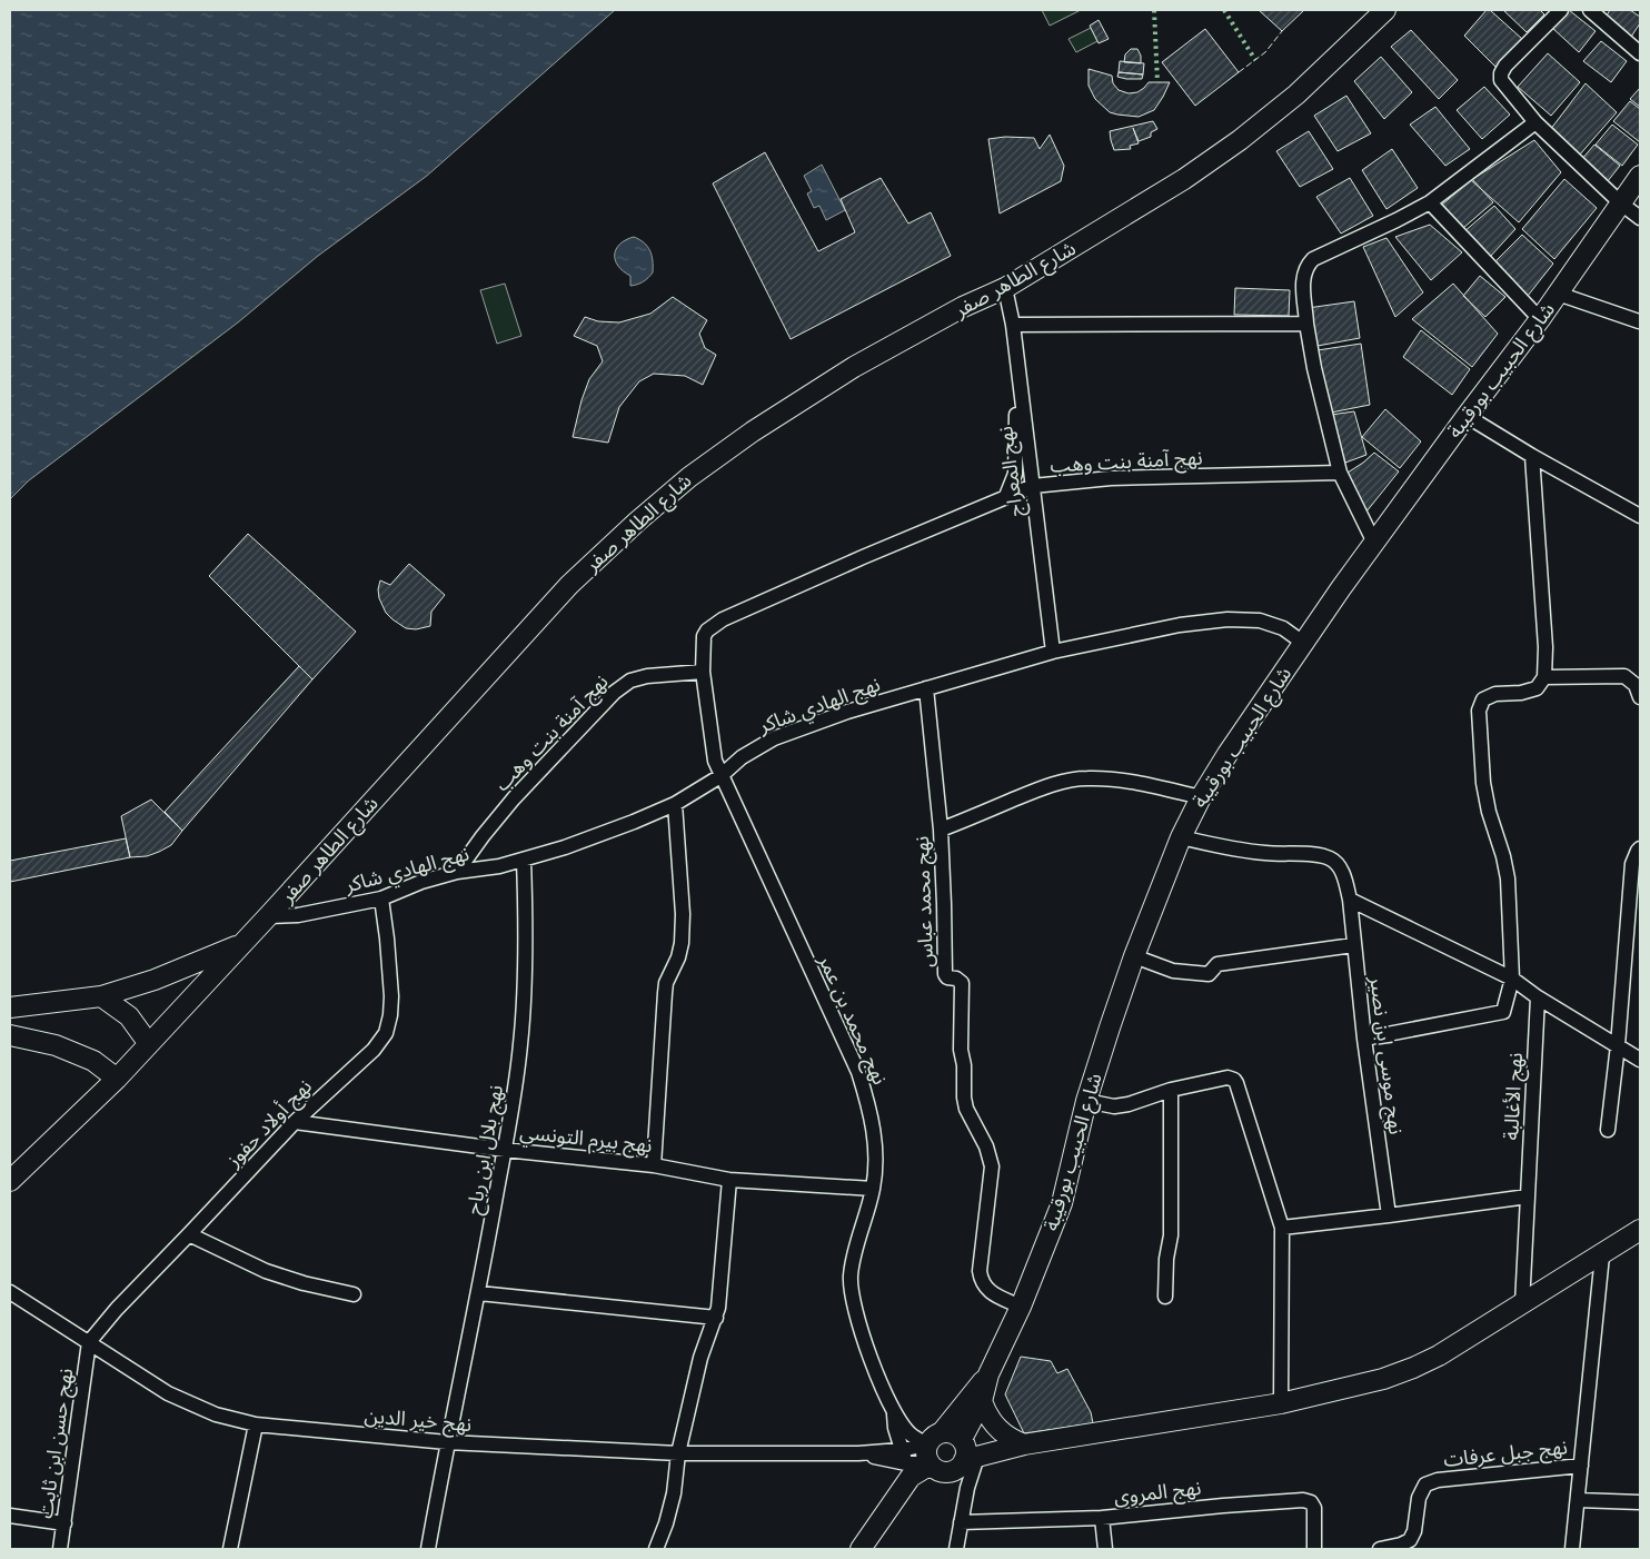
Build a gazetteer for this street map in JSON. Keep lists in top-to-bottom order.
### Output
{
  "streets": {
    "main road": ["شارع الطاهر صفر", "شارع الحبيب بورقيبة"],
    "street": [
      "نهج آمنة بنت وهب",
      "نهج المعراج",
      "نهج الهادي شاكر",
      "نهج محمد عباس",
      "نهج محمد بن عمر",
      "نهج موسى ابن نصير",
      "نهج الأغالبة",
      "نهج أولاد حفوز",
      "نهج بيرم التونسي",
      "نهج بلال ابن رباح",
      "نهج خير الدين",
      "نهج حسن ابن ثابت",
      "نهج جبل عرفات",
      "نهج المروى"
    ]
  },
  "crossings": [
    ["شارع الطاهر صفر", "نهج المعراج"],
    ["شارع الطاهر صفر", "نهج الهادي شاكر"],
    ["شارع الحبيب بورقيبة", "نهج الهادي شاكر"],
    ["شارع الحبيب بورقيبة", "نهج محمد عباس"],
    ["شارع الحبيب بورقيبة", "نهج محمد بن عمر"],
    ["شارع الحبيب بورقيبة", "نهج موسى ابن نصير"],
    ["شارع الحبيب بورقيبة", "نهج خير الدين"],
    ["نهج آمنة بنت وهب", "نهج المعراج"],
    ["نهج آمنة بنت وهب", "نهج الهادي شاكر"],
    ["نهج آمنة بنت وهب", "نهج محمد بن عمر"],
    ["نهج المعراج", "نهج الهادي شاكر"],
    ["نهج الهادي شاكر", "نهج محمد عباس"],
    ["نهج الهادي شاكر", "نهج محمد بن عمر"],
    ["نهج الهادي شاكر", "نهج أولاد حفوز"],
    ["نهج الهادي شاكر", "نهج بلال ابن رباح"],
    ["نهج محمد بن عمر", "نهج بيرم التونسي"],
    ["نهج محمد بن عمر", "نهج خير الدين"],
    ["نهج أولاد حفوز", "نهج بيرم التونسي"],
    ["نهج أولاد حفوز", "نهج خير الدين"],
    ["نهج أولاد حفوز", "نهج حسن ابن ثابت"],
    ["نهج بيرم التونسي", "نهج بلال ابن رباح"],
    ["نهج بلال ابن رباح", "نهج خير الدين"],
    ["نهج خير الدين", "نهج حسن ابن ثابت"]
  ]
}
